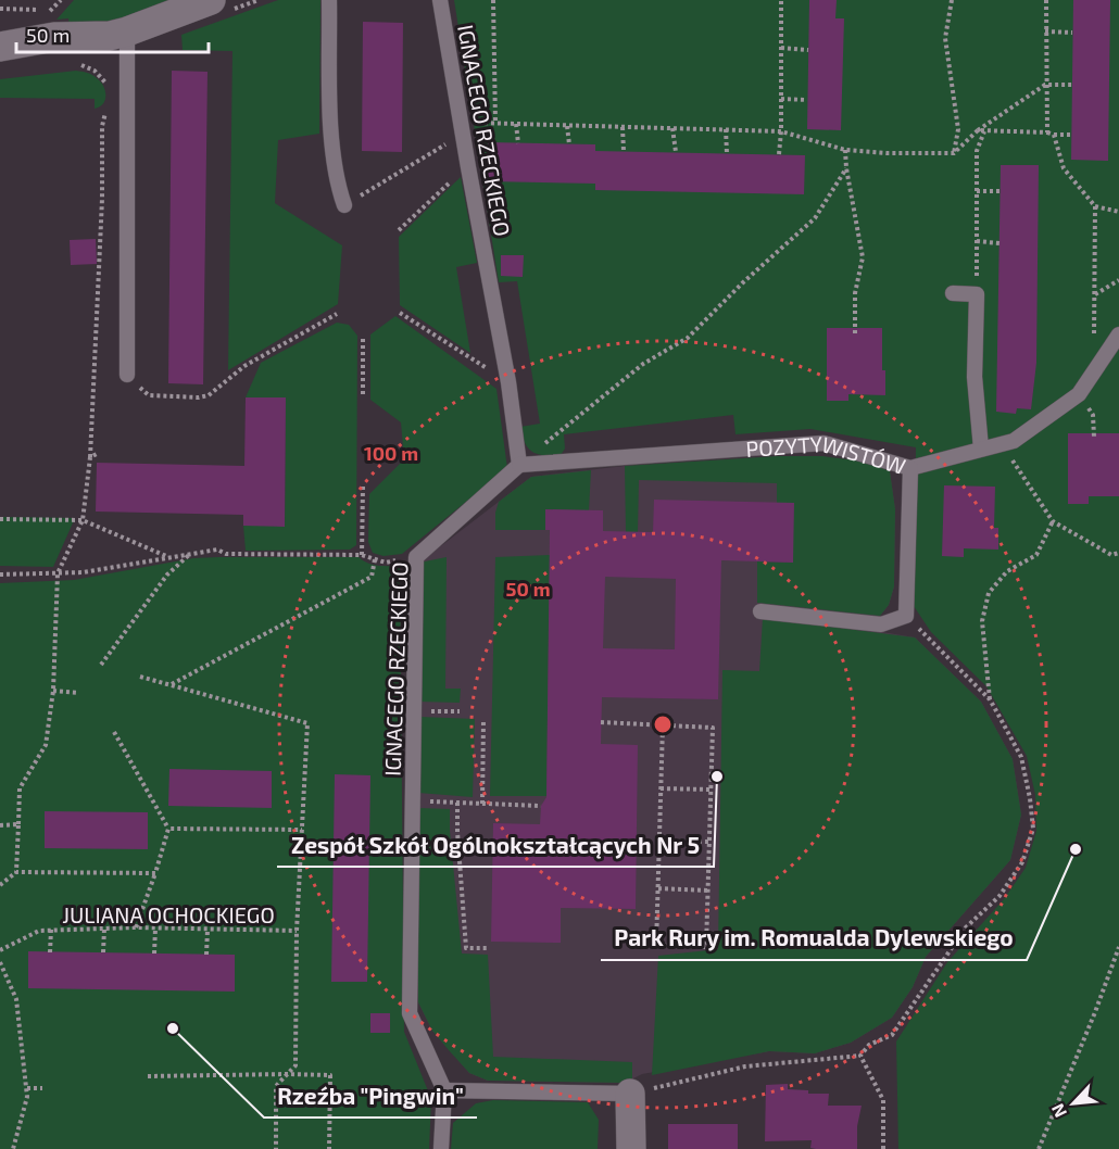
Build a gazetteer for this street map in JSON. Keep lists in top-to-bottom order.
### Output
{
  "streets": {
    "lane": ["IGNACEGO RZECKIEGO", "POZYTYWISTÓW"],
    "path": ["JULIANA OCHOCKIEGO"]
  },
  "crossings": [
    ["IGNACEGO RZECKIEGO", "POZYTYWISTÓW"]
  ],
  "places": ["Zespół Szkół Ogólnokształcących Nr 5", "Park Rury im. Romualda Dylewskiego", "Rzeźba \"Pingwin\""],
  "scale_bar": "50 m",
  "north": "bottom left",
  "rings": ["100 m", "50 m"]
}
